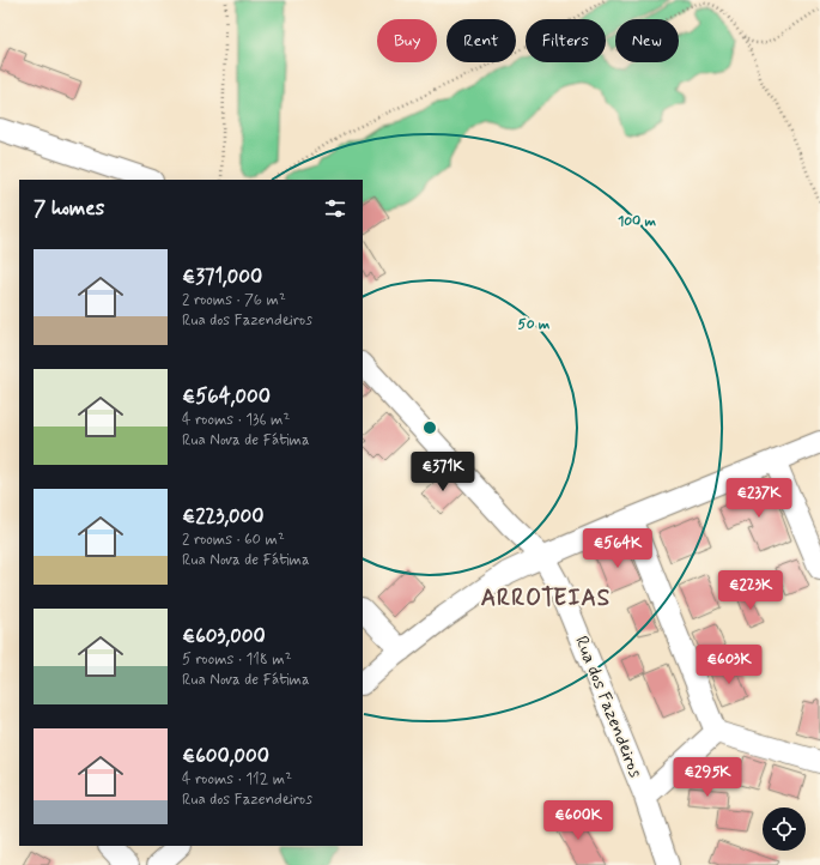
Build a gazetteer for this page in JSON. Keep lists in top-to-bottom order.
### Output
{
  "streets": {
    "street": ["Rua dos Fazendeiros"]
  },
  "districts": ["ARROTEIAS"],
  "page": {
    "chip": [
      "Buy",
      "Rent",
      "Filters",
      "New"
    ],
    "heading": "7 homes",
    "list": [
      {
        "name": "€371,000",
        "note": "2 rooms · 76 m² · Rua dos Fazendeiros"
      },
      {
        "name": "€564,000",
        "note": "4 rooms · 136 m² · Rua Nova de Fátima"
      },
      {
        "name": "€223,000",
        "note": "2 rooms · 60 m² · Rua Nova de Fátima"
      },
      {
        "name": "€603,000",
        "note": "5 rooms · 118 m² · Rua Nova de Fátima"
      },
      {
        "name": "€600,000",
        "note": "4 rooms · 112 m² · Rua dos Fazendeiros"
      }
    ],
    "price": [
      "€371K",
      "€237K",
      "€564K",
      "€223K",
      "€603K",
      "€295K",
      "€600K"
    ]
  },
  "rings": ["100 m", "50 m"]
}
